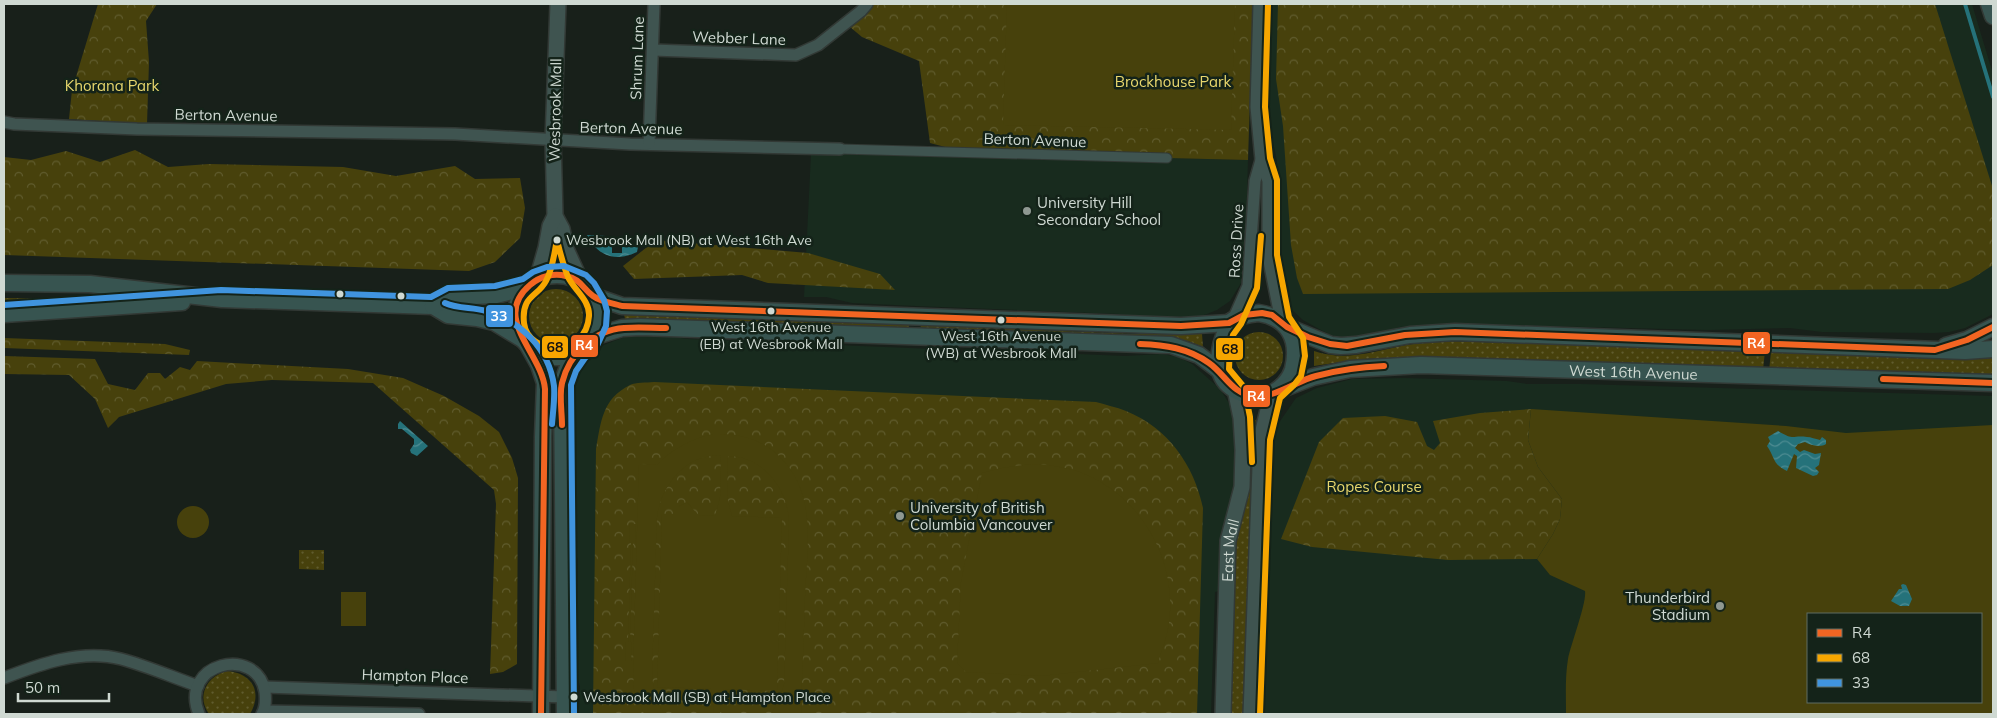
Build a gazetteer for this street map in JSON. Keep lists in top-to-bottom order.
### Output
{
  "streets": {
    "main road": ["West 16th Avenue"],
    "street": [
      "Webber Lane",
      "Shrum Lane",
      "Wesbrook Mall",
      "Berton Avenue",
      "Ross Drive",
      "East Mall",
      "Hampton Place"
    ]
  },
  "crossings": [
    ["Webber Lane", "Shrum Lane"],
    ["Shrum Lane", "Berton Avenue"],
    ["Wesbrook Mall", "Berton Avenue"],
    ["Ross Drive", "West 16th Avenue"],
    ["Ross Drive", "East Mall"],
    ["West 16th Avenue", "East Mall"]
  ],
  "parks": ["Brockhouse Park", "Khorana Park", "Ropes Course"],
  "places": [
    "University Hill Secondary School",
    "Wesbrook Mall (NB) at West 16th Ave",
    "West 16th Avenue (EB) at Wesbrook Mall",
    "West 16th Avenue (WB) at Wesbrook Mall",
    "University of British Columbia Vancouver",
    "Thunderbird Stadium",
    "Wesbrook Mall (SB) at Hampton Place"
  ],
  "lines": ["transit line 68", "transit line 33", "transit line R4"],
  "legend": ["R4", "68", "33"],
  "scale_bar": "50 m"
}
